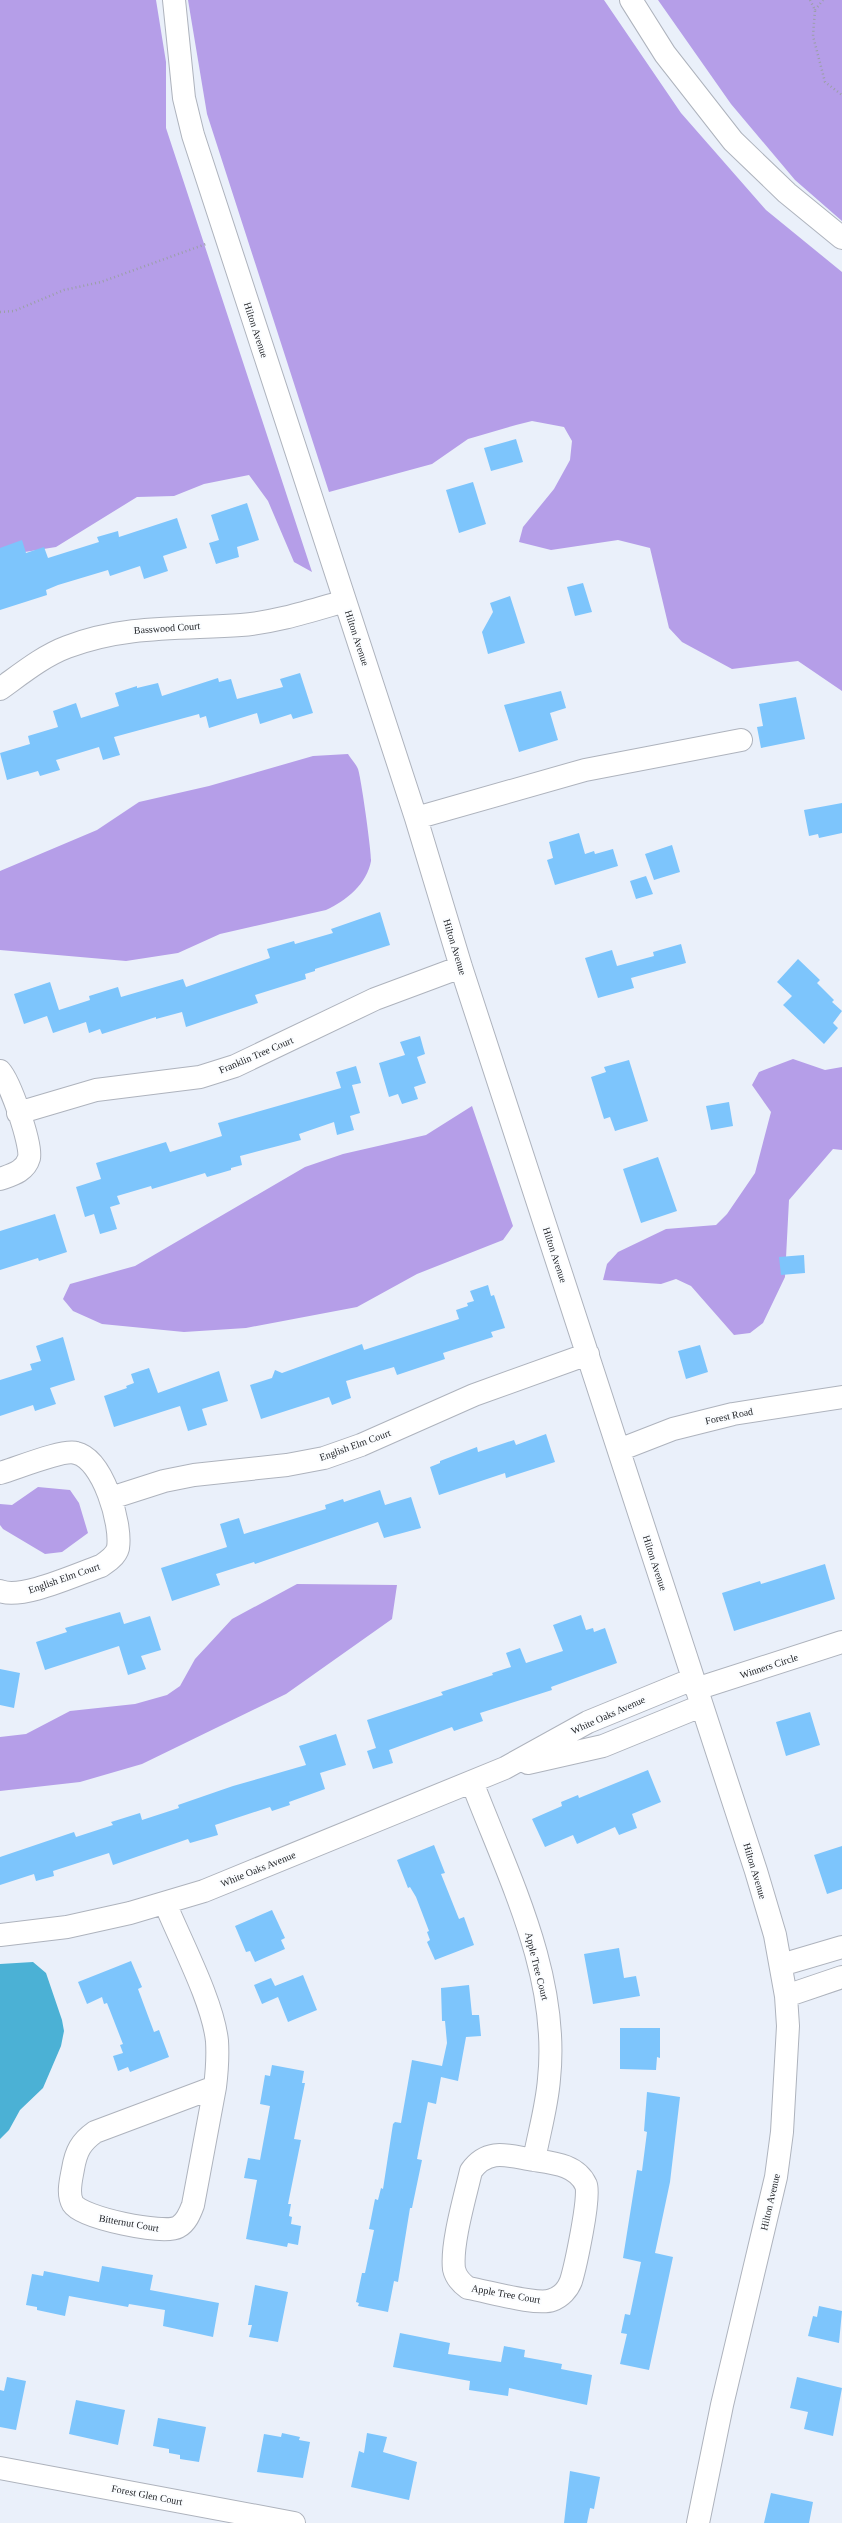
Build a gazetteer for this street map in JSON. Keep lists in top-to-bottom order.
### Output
{
  "streets": {
    "street": [
      "Hilton Avenue",
      "Basswood Court",
      "Franklin Tree Court",
      "Forest Road",
      "English Elm Court",
      "Winners Circle",
      "White Oaks Avenue",
      "Apple Tree Court",
      "Bitternut Court",
      "Forest Glen Court"
    ]
  },
  "crossings": [
    ["Hilton Avenue", "Basswood Court"],
    ["Hilton Avenue", "Franklin Tree Court"],
    ["Hilton Avenue", "Forest Road"],
    ["Hilton Avenue", "English Elm Court"],
    ["Hilton Avenue", "Winners Circle"],
    ["Hilton Avenue", "White Oaks Avenue"],
    ["Winners Circle", "White Oaks Avenue"],
    ["White Oaks Avenue", "Apple Tree Court"],
    ["White Oaks Avenue", "Bitternut Court"]
  ]
}
